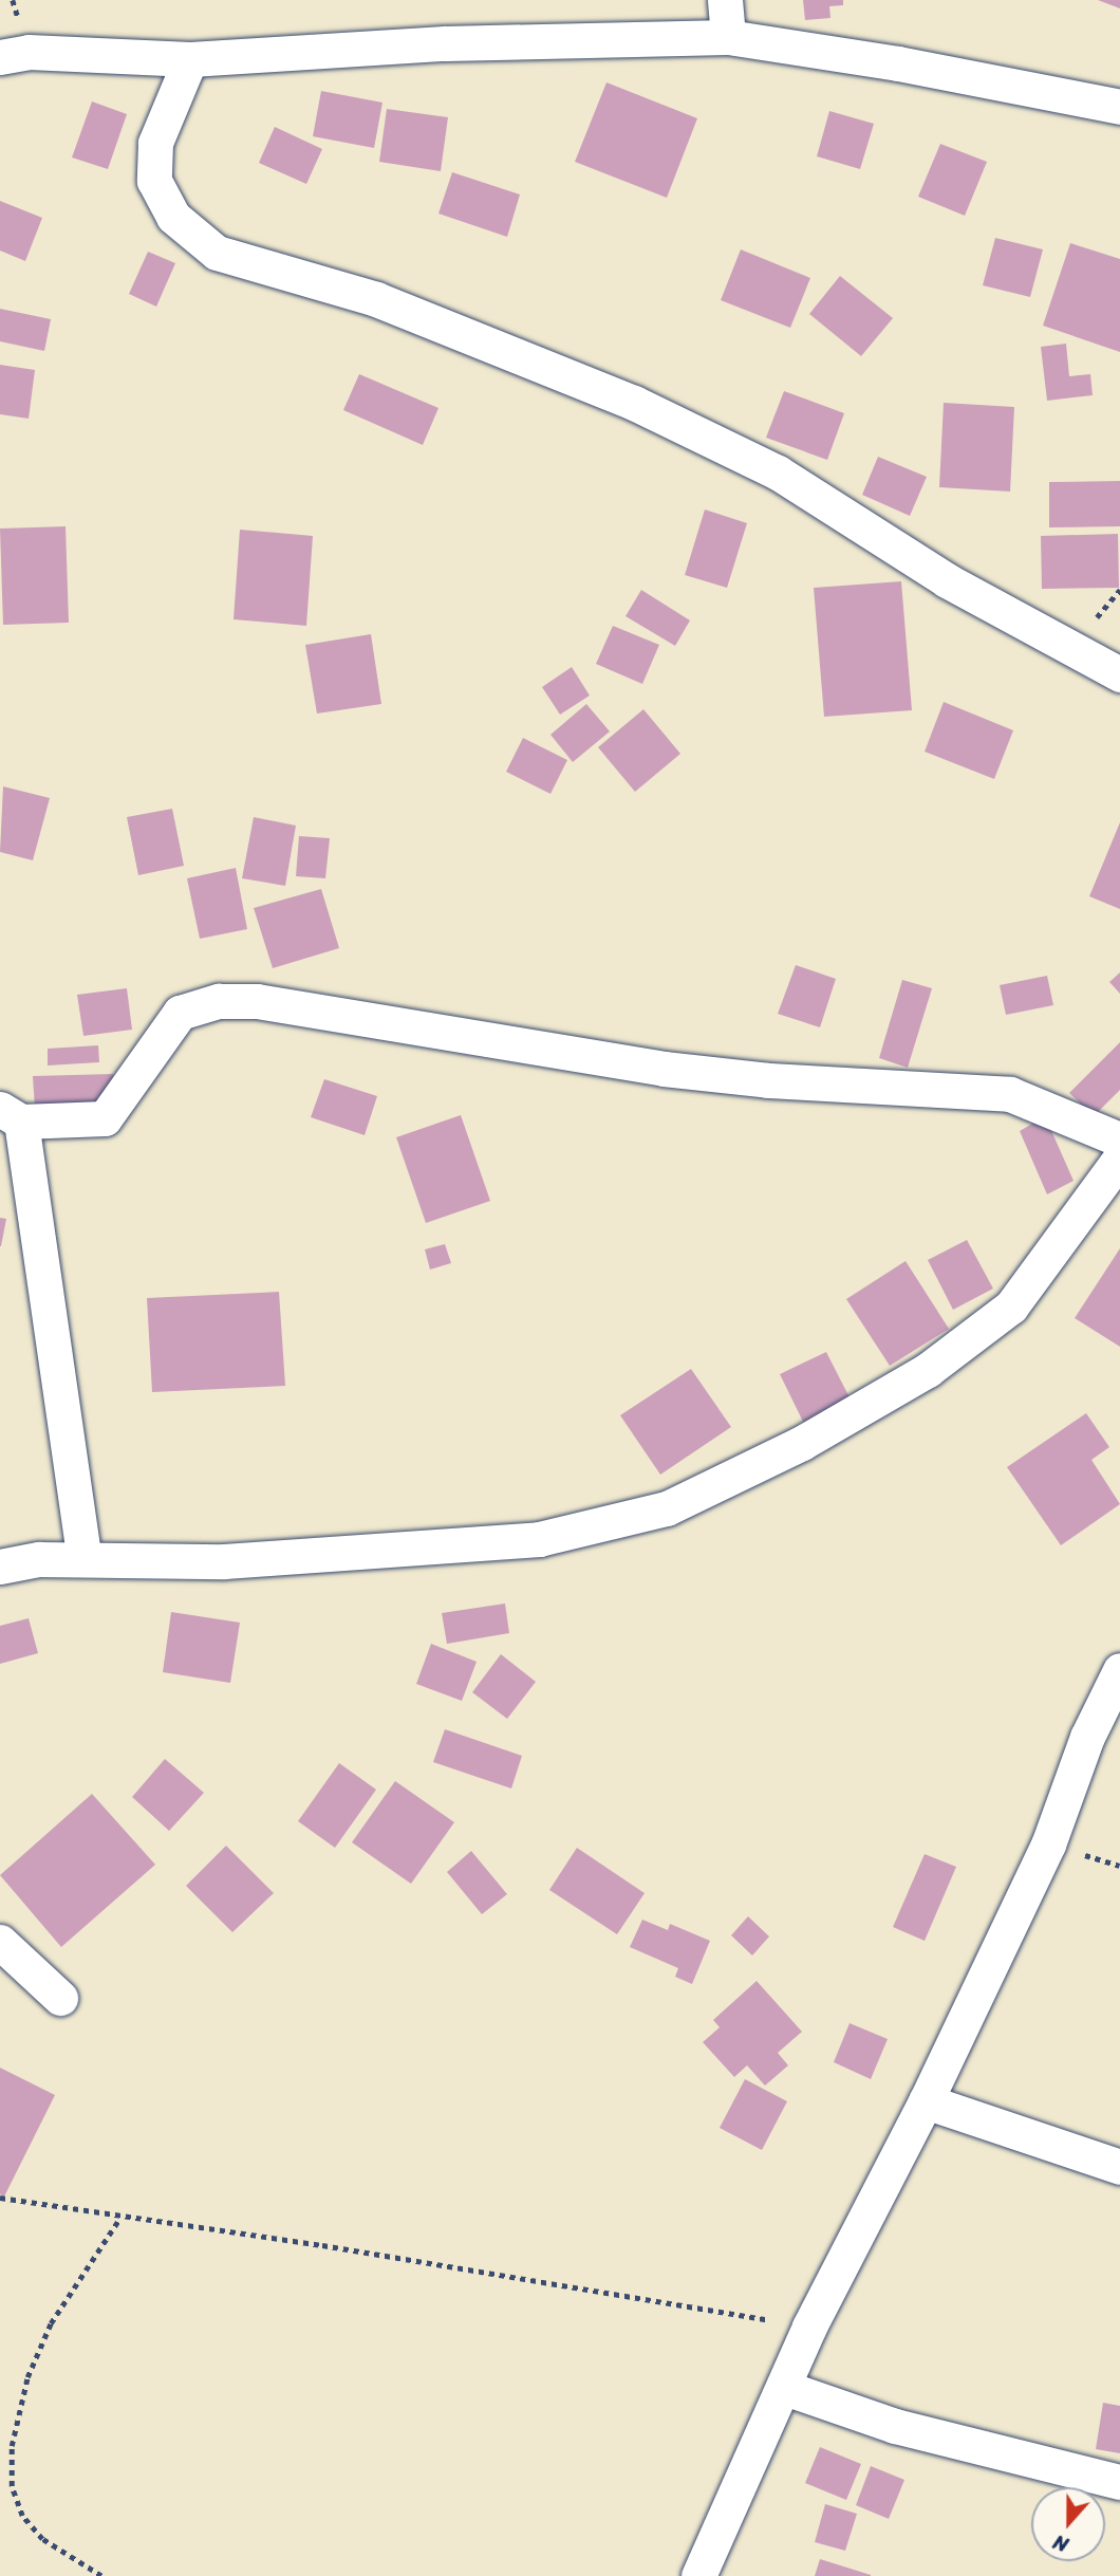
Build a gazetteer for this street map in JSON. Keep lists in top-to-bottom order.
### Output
{
  "north": "bottom"
}
